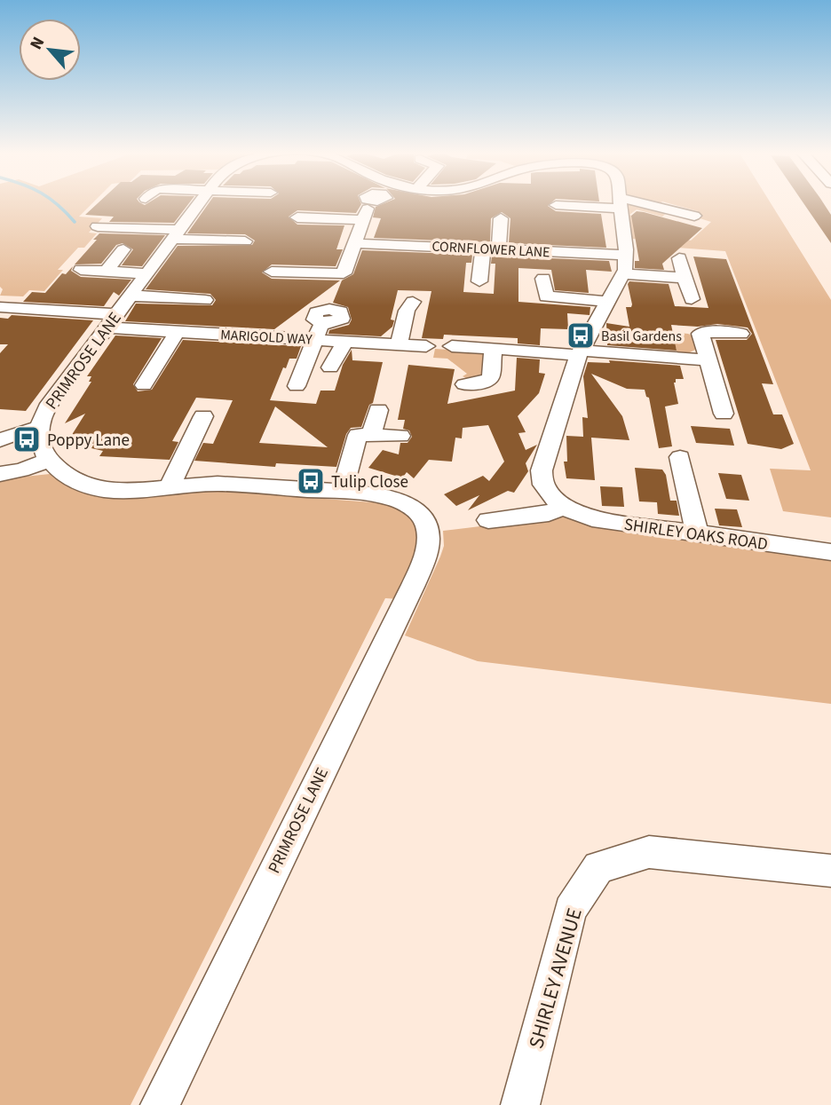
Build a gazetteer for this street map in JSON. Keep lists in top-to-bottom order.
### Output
{
  "streets": {
    "street": [
      "CORNFLOWER LANE",
      "MARIGOLD WAY",
      "PRIMROSE LANE",
      "SHIRLEY OAKS ROAD",
      "SHIRLEY AVENUE"
    ]
  },
  "crossings": [
    ["CORNFLOWER LANE", "PRIMROSE LANE"],
    ["MARIGOLD WAY", "PRIMROSE LANE"],
    ["PRIMROSE LANE", "SHIRLEY OAKS ROAD"]
  ],
  "places": {
    "bus stop": ["Basil Gardens", "Poppy Lane", "Tulip Close"]
  },
  "north": "top left"
}
